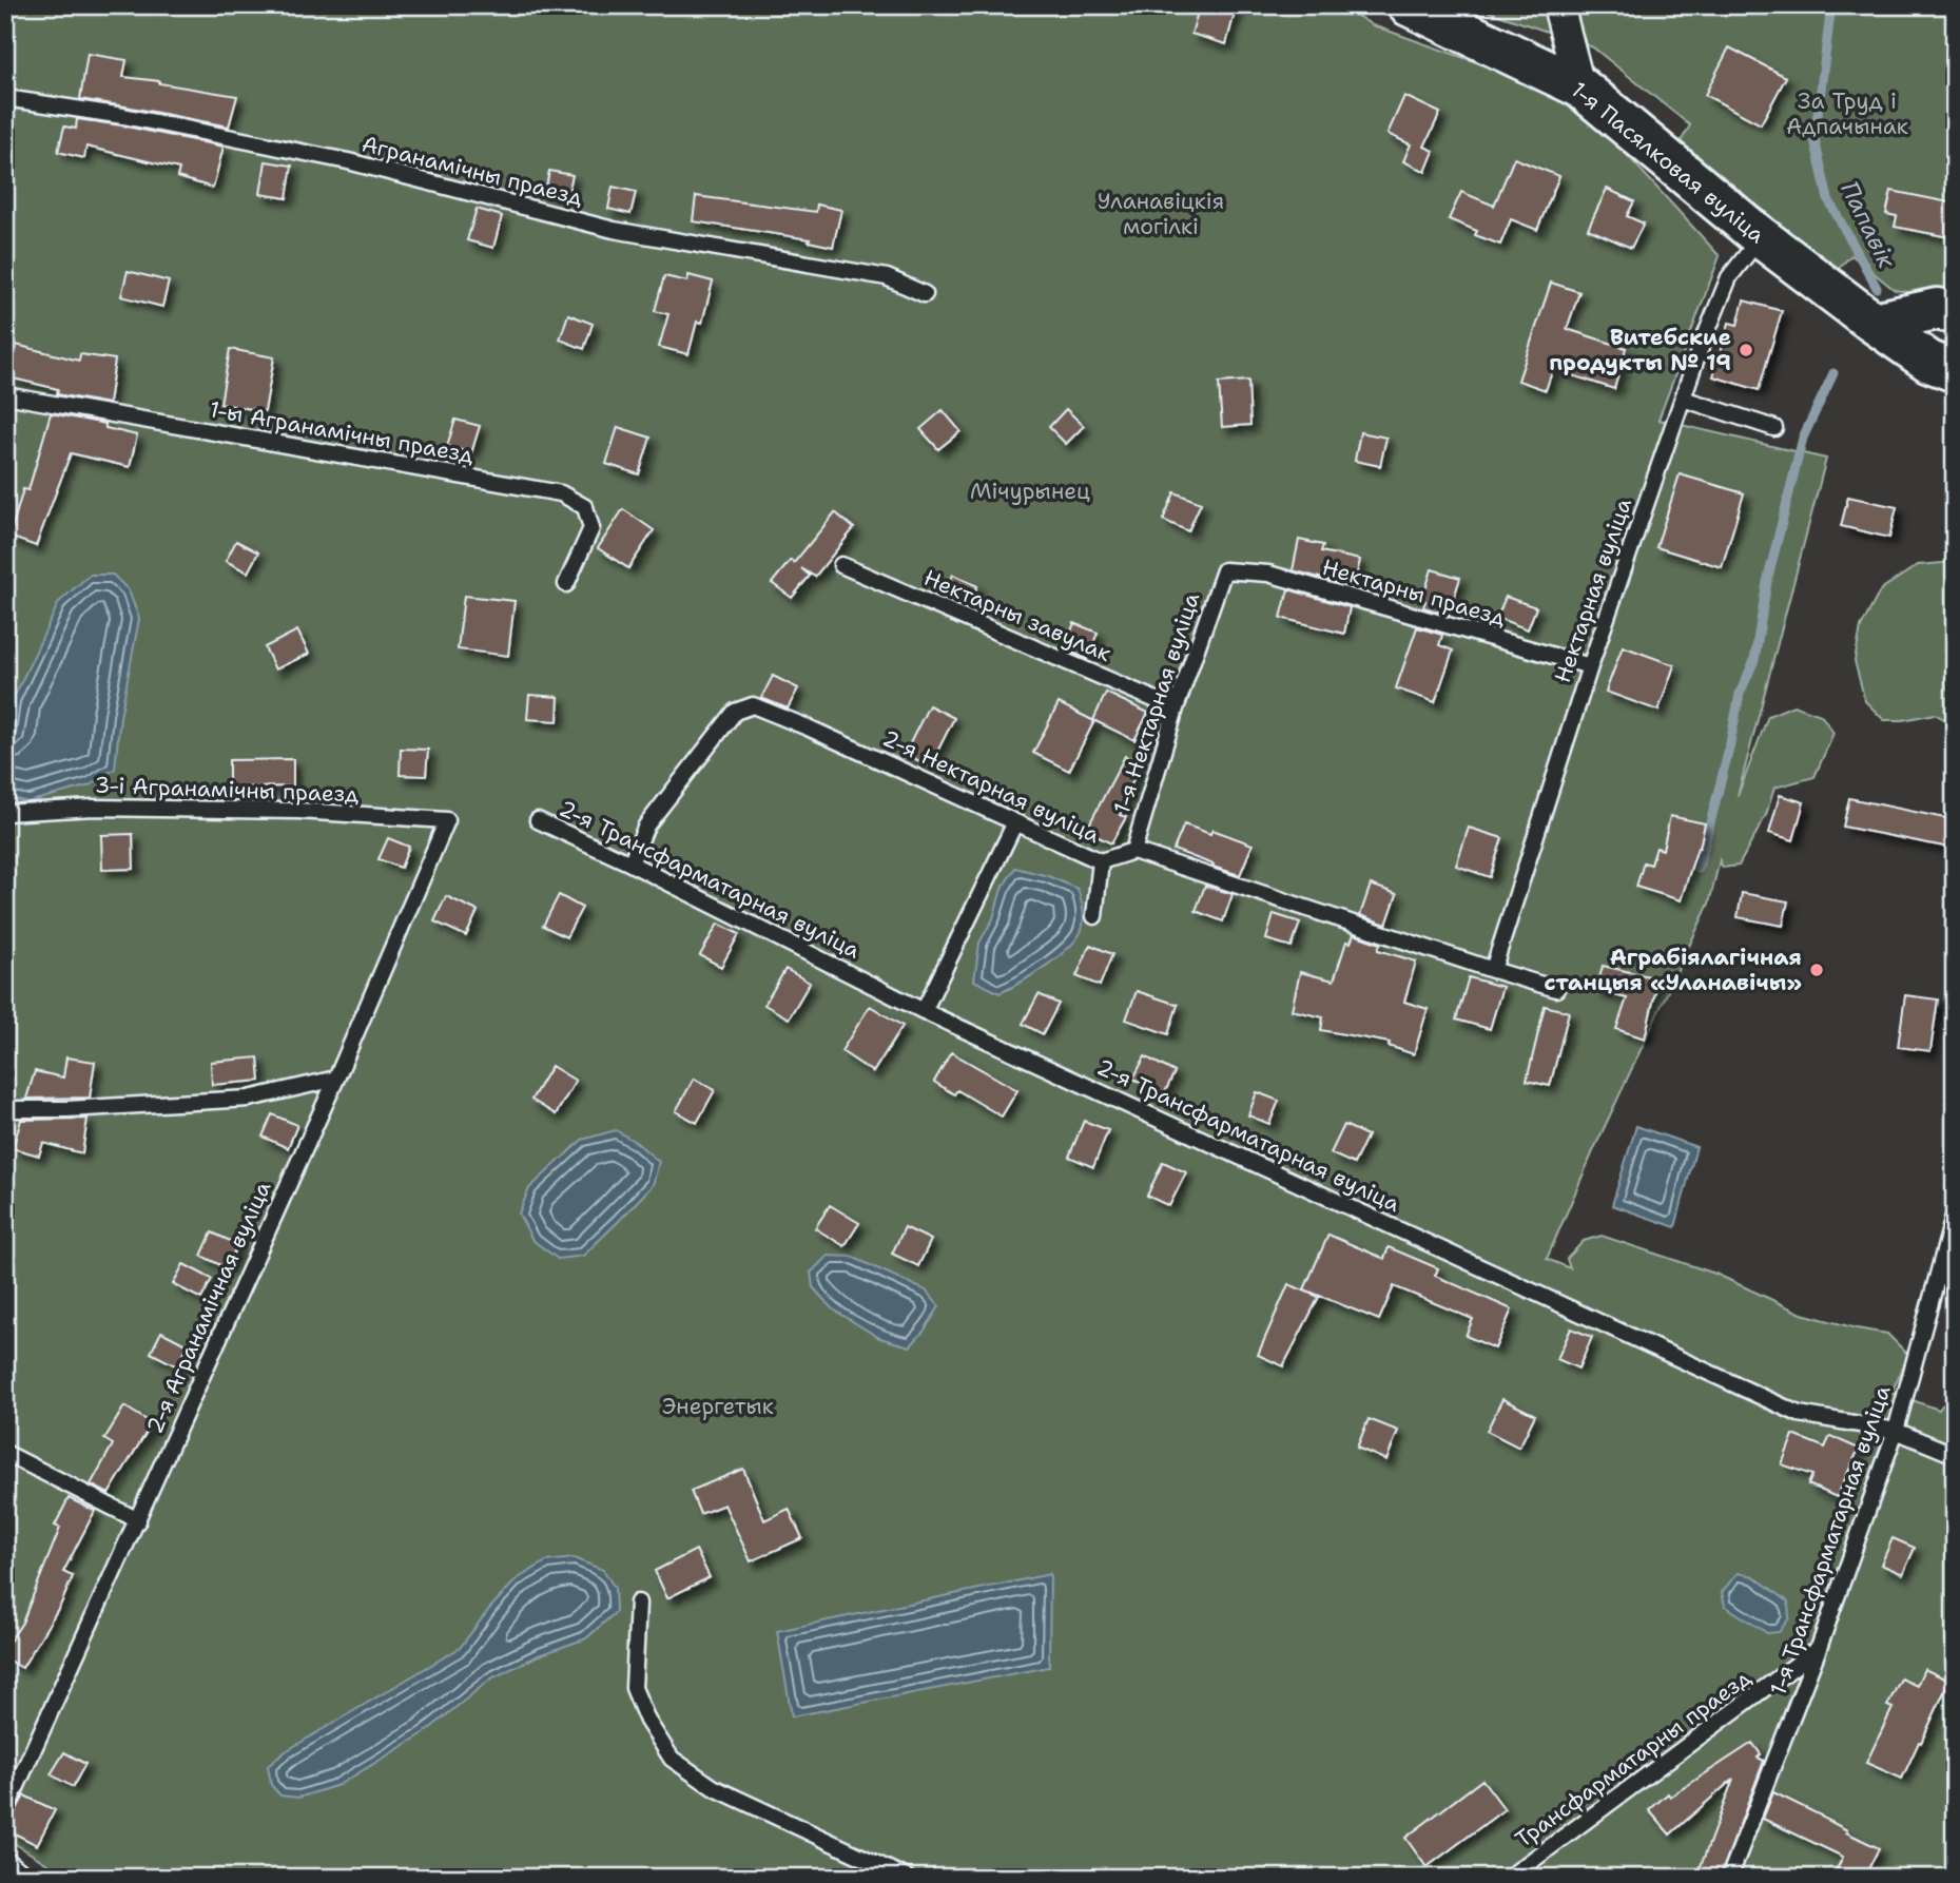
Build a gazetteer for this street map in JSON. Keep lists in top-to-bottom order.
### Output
{
  "streets": {
    "street": ["1-я Пасялковая вуліца"],
    "lane": [
      "Агранамічны праезд",
      "1-ы Агранамічны праезд",
      "Нектарная вуліца",
      "Нектарны праезд",
      "Нектарны завулак",
      "1-я Нектарная вуліца",
      "2-я Нектарная вуліца",
      "3-і Агранамічны праезд",
      "2-я Трансфарматарная вуліца",
      "2-я Агранамічная вуліца",
      "1-я Трансфарматарная вуліца",
      "Трансфарматарны праезд"
    ]
  },
  "crossings": [
    ["1-я Пасялковая вуліца", "Нектарная вуліца"],
    ["Нектарная вуліца", "Нектарны праезд"],
    ["Нектарны праезд", "1-я Нектарная вуліца"],
    ["Нектарны завулак", "1-я Нектарная вуліца"],
    ["1-я Нектарная вуліца", "2-я Нектарная вуліца"],
    ["2-я Нектарная вуліца", "2-я Трансфарматарная вуліца"],
    ["3-і Агранамічны праезд", "2-я Агранамічная вуліца"],
    ["2-я Трансфарматарная вуліца", "1-я Трансфарматарная вуліца"],
    ["1-я Трансфарматарная вуліца", "Трансфарматарны праезд"]
  ],
  "water": ["Папавік"],
  "parks": [
    "За Труд і Адпачынак",
    "Уланавіцкія могілкі",
    "Мічурынец",
    "Энергетык"
  ],
  "places": ["Витебские продукты № 19", "Аграбіялагічная станцыя «Уланавічы»"]
}
